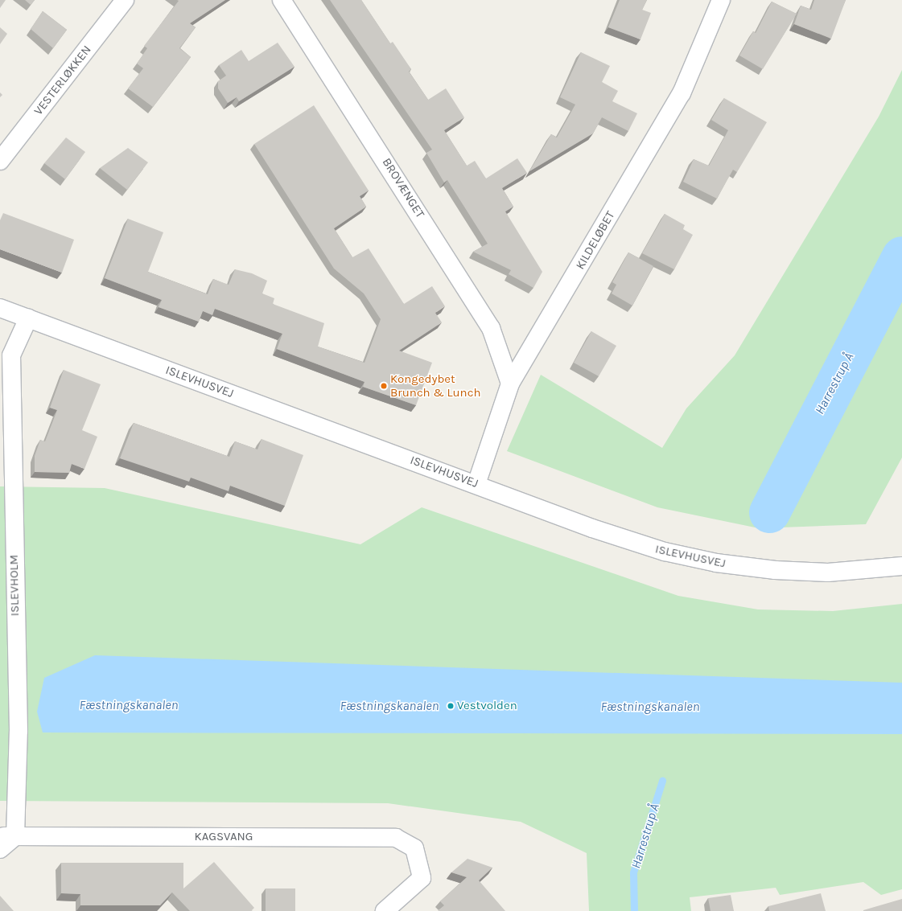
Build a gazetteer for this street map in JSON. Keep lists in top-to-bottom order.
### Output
{
  "streets": {
    "street": [
      "VESTERLØKKEN",
      "BROVÆNGET",
      "KILDELØBET",
      "ISLEVHUSVEJ",
      "ISLEVHOLM",
      "KAGSVANG"
    ]
  },
  "crossings": [
    ["BROVÆNGET", "KILDELØBET"],
    ["KILDELØBET", "ISLEVHUSVEJ"],
    ["ISLEVHUSVEJ", "ISLEVHOLM"],
    ["ISLEVHOLM", "KAGSVANG"]
  ],
  "water": ["Harrestrup Å", "Fæstningskanalen"],
  "places": ["Kongedybet Brunch & Lunch", "Vestvolden"]
}
